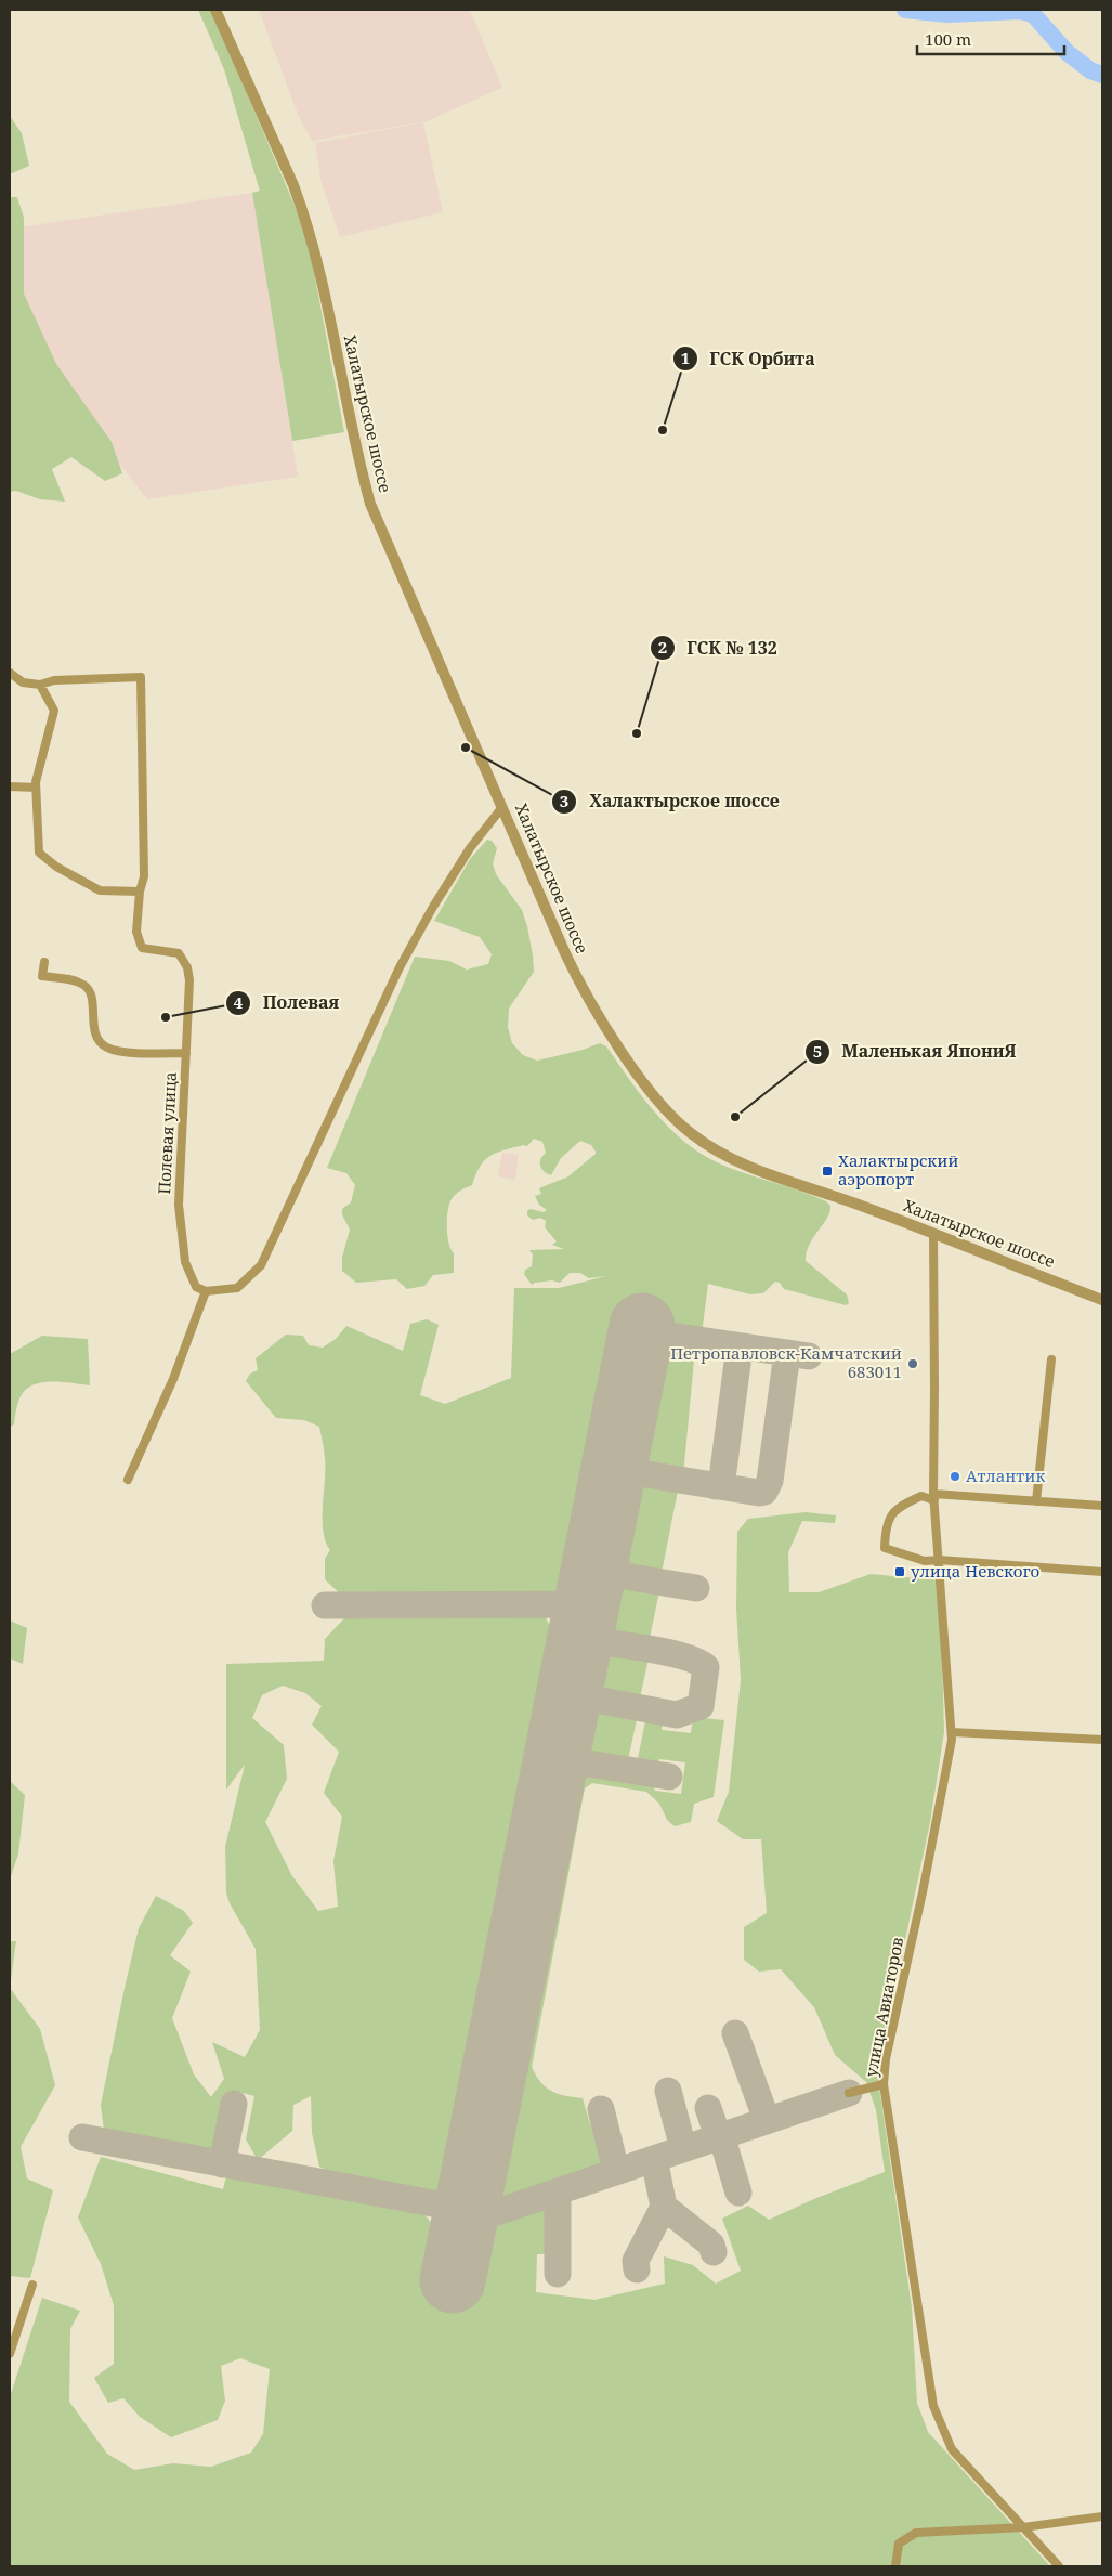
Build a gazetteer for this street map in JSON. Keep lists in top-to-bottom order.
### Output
{
  "streets": {
    "street": ["Халатырское шоссе", "Полевая улица", "улица Авиаторов"]
  },
  "places": {
    "other": [
      "ГСК Орбита",
      "ГСК № 132",
      "Халактырское шоссе",
      "Полевая",
      "Маленькая ЯпониЯ",
      "Петропавловск-Камчатский 683011",
      "Атлантик"
    ],
    "transit": ["Халактырский аэропорт", "улица Невского"]
  },
  "scale_bar": "100 m"
}
